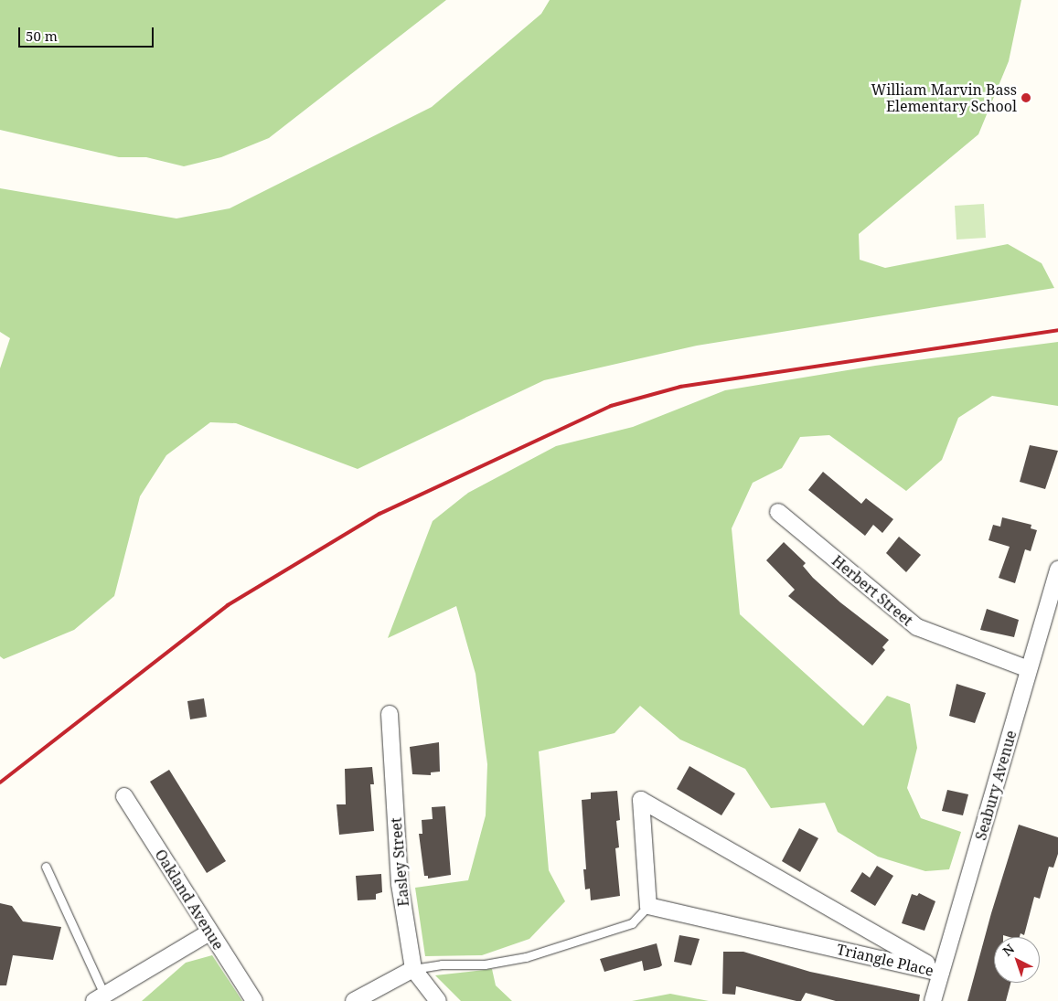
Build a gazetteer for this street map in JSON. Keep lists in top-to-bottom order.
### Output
{
  "streets": {
    "street": [
      "Herbert Street",
      "Seabury Avenue",
      "Easley Street",
      "Oakland Avenue",
      "Triangle Place"
    ]
  },
  "crossings": [
    ["Herbert Street", "Seabury Avenue"],
    ["Seabury Avenue", "Triangle Place"]
  ],
  "places": ["William Marvin Bass Elementary School"],
  "scale_bar": "50 m",
  "north": "top left"
}
